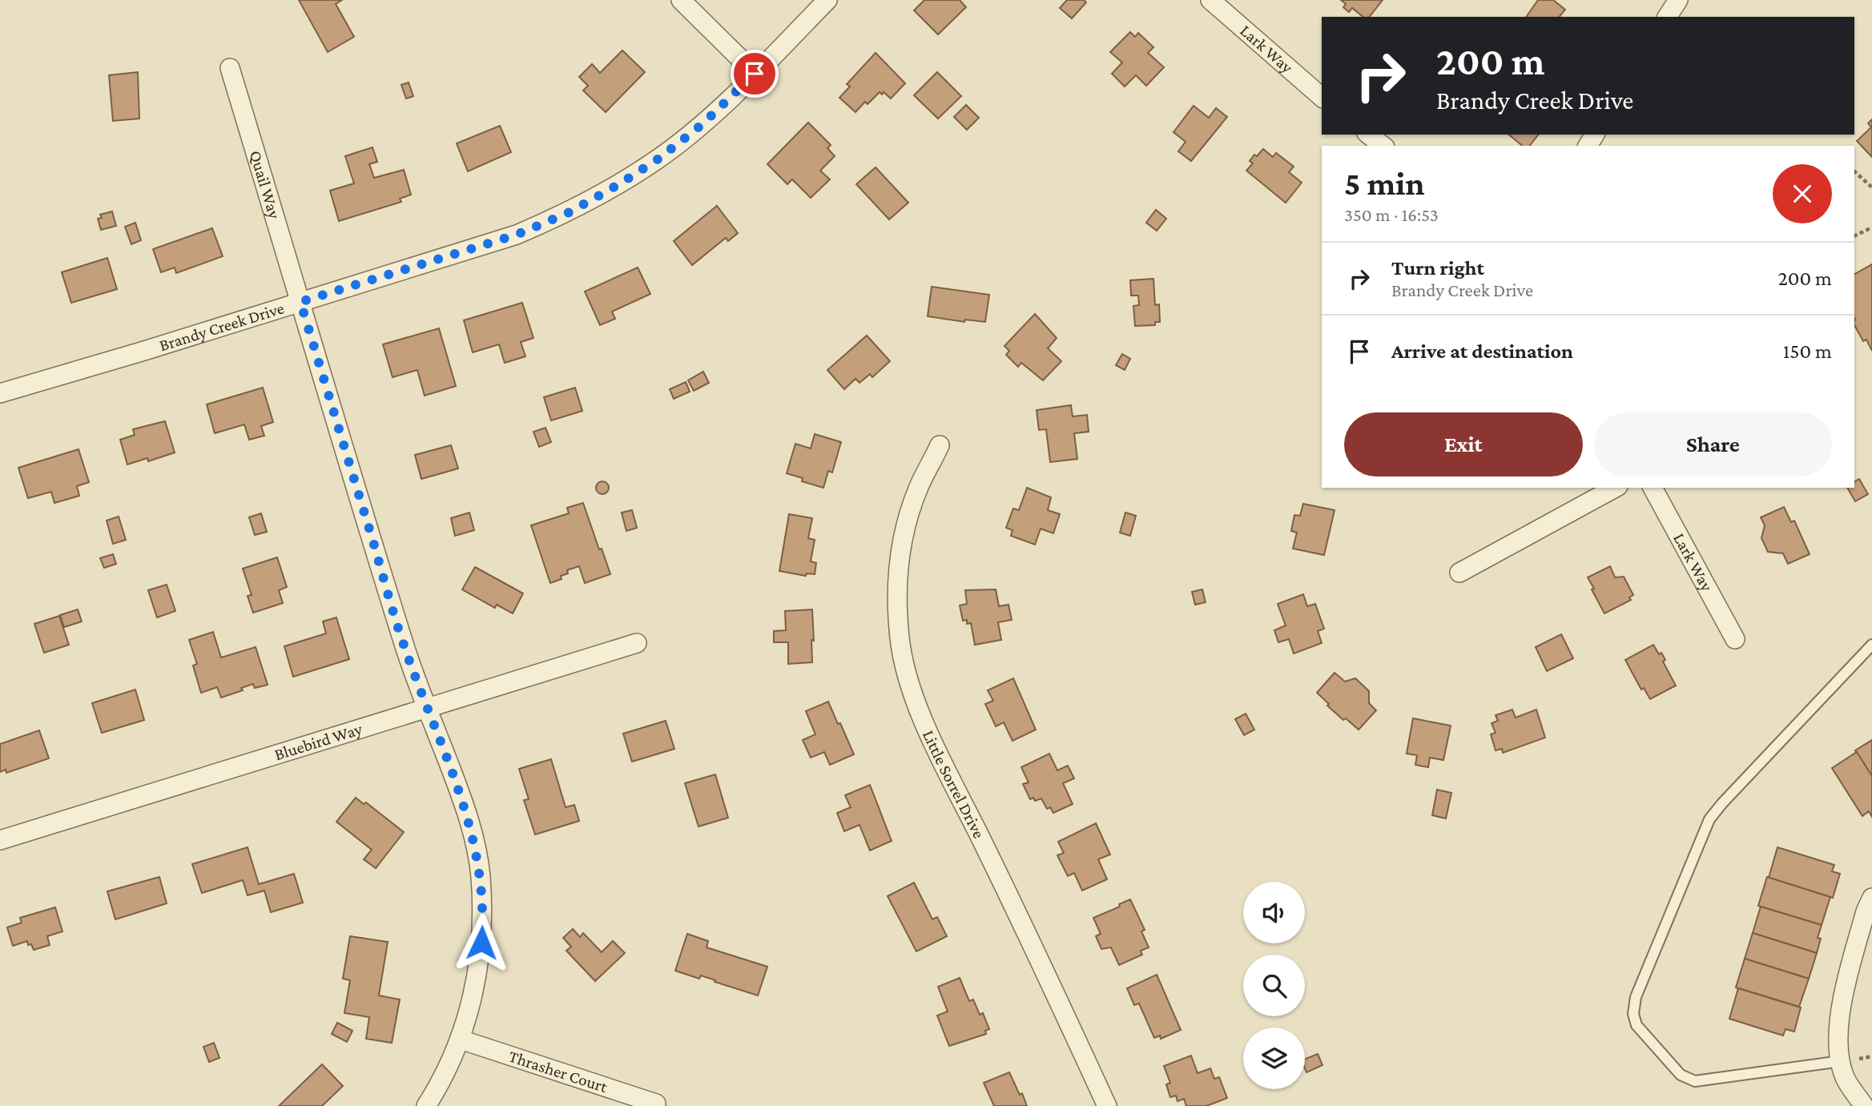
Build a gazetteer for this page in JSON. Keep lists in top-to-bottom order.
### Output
{
  "streets": {
    "street": [
      "Lark Way",
      "Quail Way",
      "Brandy Creek Drive",
      "Bluebird Way",
      "Little Sorrel Drive",
      "Thrasher Court"
    ]
  },
  "crossings": [
    ["Quail Way", "Brandy Creek Drive"],
    ["Quail Way", "Bluebird Way"],
    ["Quail Way", "Thrasher Court"]
  ],
  "page": {
    "turn": ["200 m", "Brandy Creek Drive"],
    "heading": ["5 min", "350 m · 16:53"],
    "list": [
      {
        "name": "Turn right",
        "note": "Brandy Creek Drive",
        "value": "200 m"
      },
      {
        "name": "Arrive at destination",
        "value": "150 m"
      }
    ],
    "buttons": ["Exit", "Share"]
  }
}
